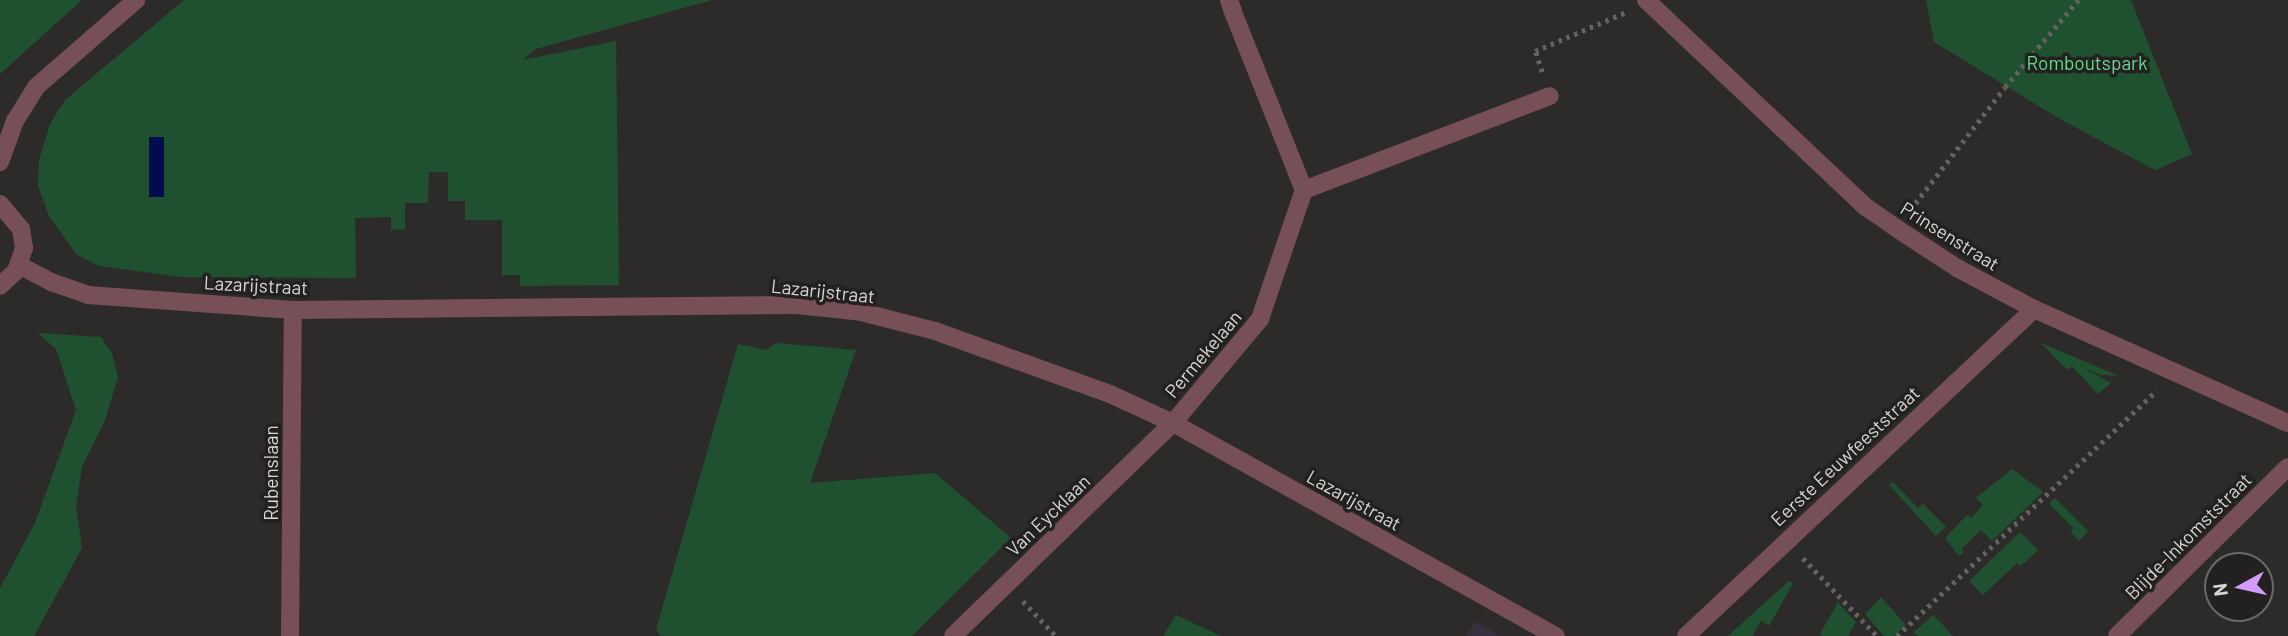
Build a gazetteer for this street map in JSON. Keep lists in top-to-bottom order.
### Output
{
  "streets": {
    "street": [
      "Prinsenstraat",
      "Lazarijstraat",
      "Permekelaan",
      "Eerste Eeuwfeeststraat",
      "Rubenslaan",
      "Van Eycklaan",
      "Blijde-Inkomststraat"
    ]
  },
  "crossings": [
    ["Prinsenstraat", "Eerste Eeuwfeeststraat"],
    ["Lazarijstraat", "Permekelaan"],
    ["Lazarijstraat", "Rubenslaan"],
    ["Lazarijstraat", "Van Eycklaan"],
    ["Permekelaan", "Van Eycklaan"]
  ],
  "parks": ["Romboutspark"],
  "north": "left"
}
